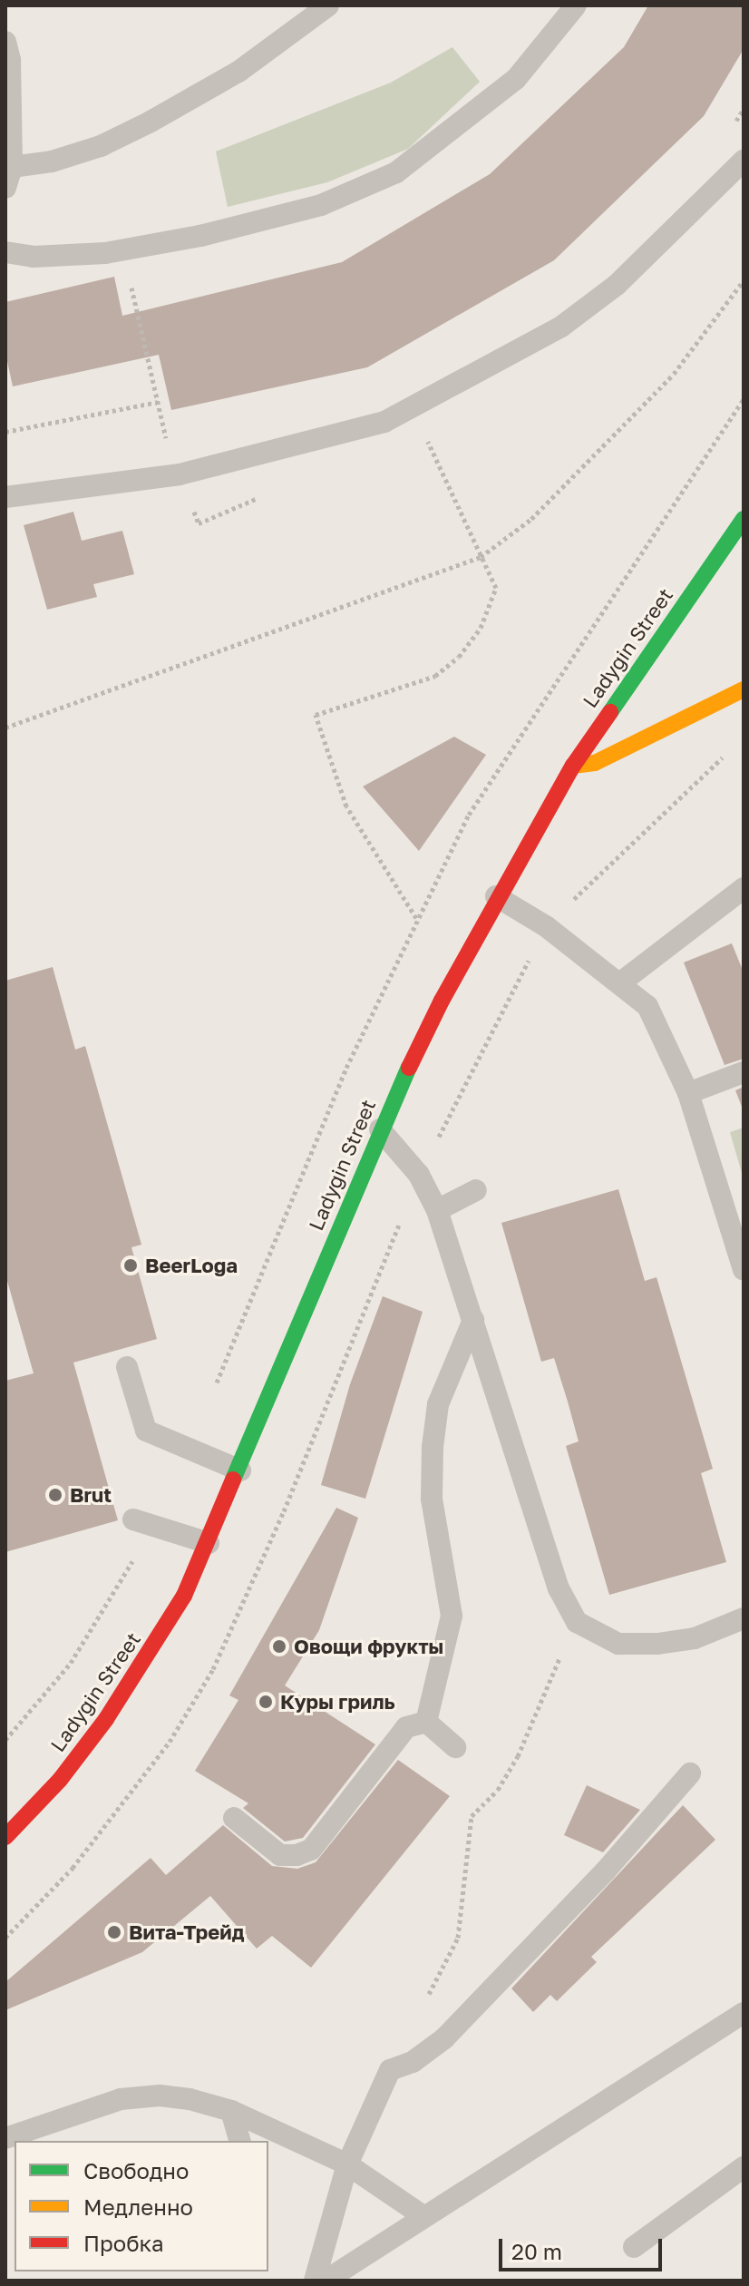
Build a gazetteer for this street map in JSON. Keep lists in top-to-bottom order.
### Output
{
  "streets": {
    "street": ["Ladygin Street"]
  },
  "places": [
    "BeerLoga",
    "Brut",
    "Овощи фрукты",
    "Куры гриль",
    "Вита-Трейд"
  ],
  "legend": ["Свободно", "Медленно", "Пробка"],
  "scale_bar": "20 m"
}
